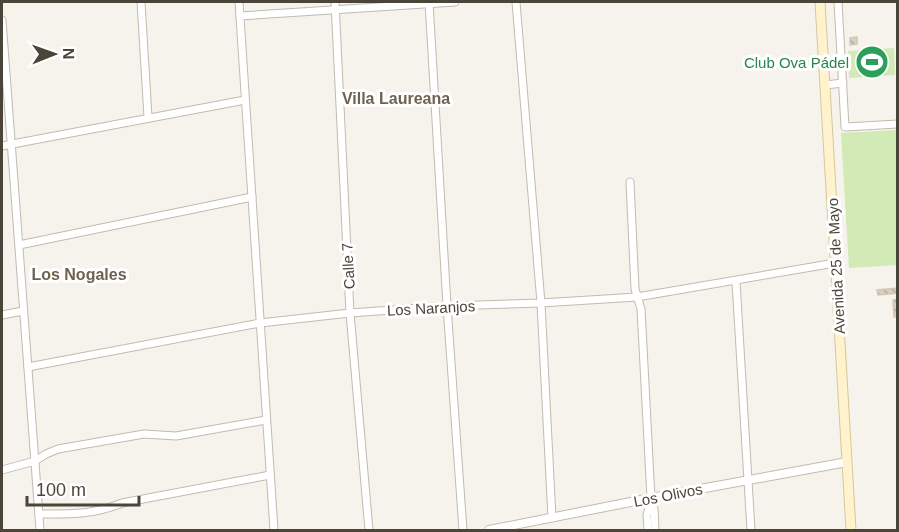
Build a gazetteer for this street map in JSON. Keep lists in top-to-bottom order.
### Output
{
  "streets": {
    "main road": ["Avenida 25 de Mayo"],
    "street": ["Calle 7", "Los Naranjos", "Los Olivos"]
  },
  "crossings": [
    ["Calle 7", "Los Naranjos"],
    ["Avenida 25 de Mayo", "Los Naranjos"],
    ["Avenida 25 de Mayo", "Los Olivos"]
  ],
  "districts": ["Villa Laureana", "Los Nogales"],
  "places": {
    "sports": ["Club Ova Pádel"]
  },
  "scale_bar": "100 m",
  "north": "right"
}
